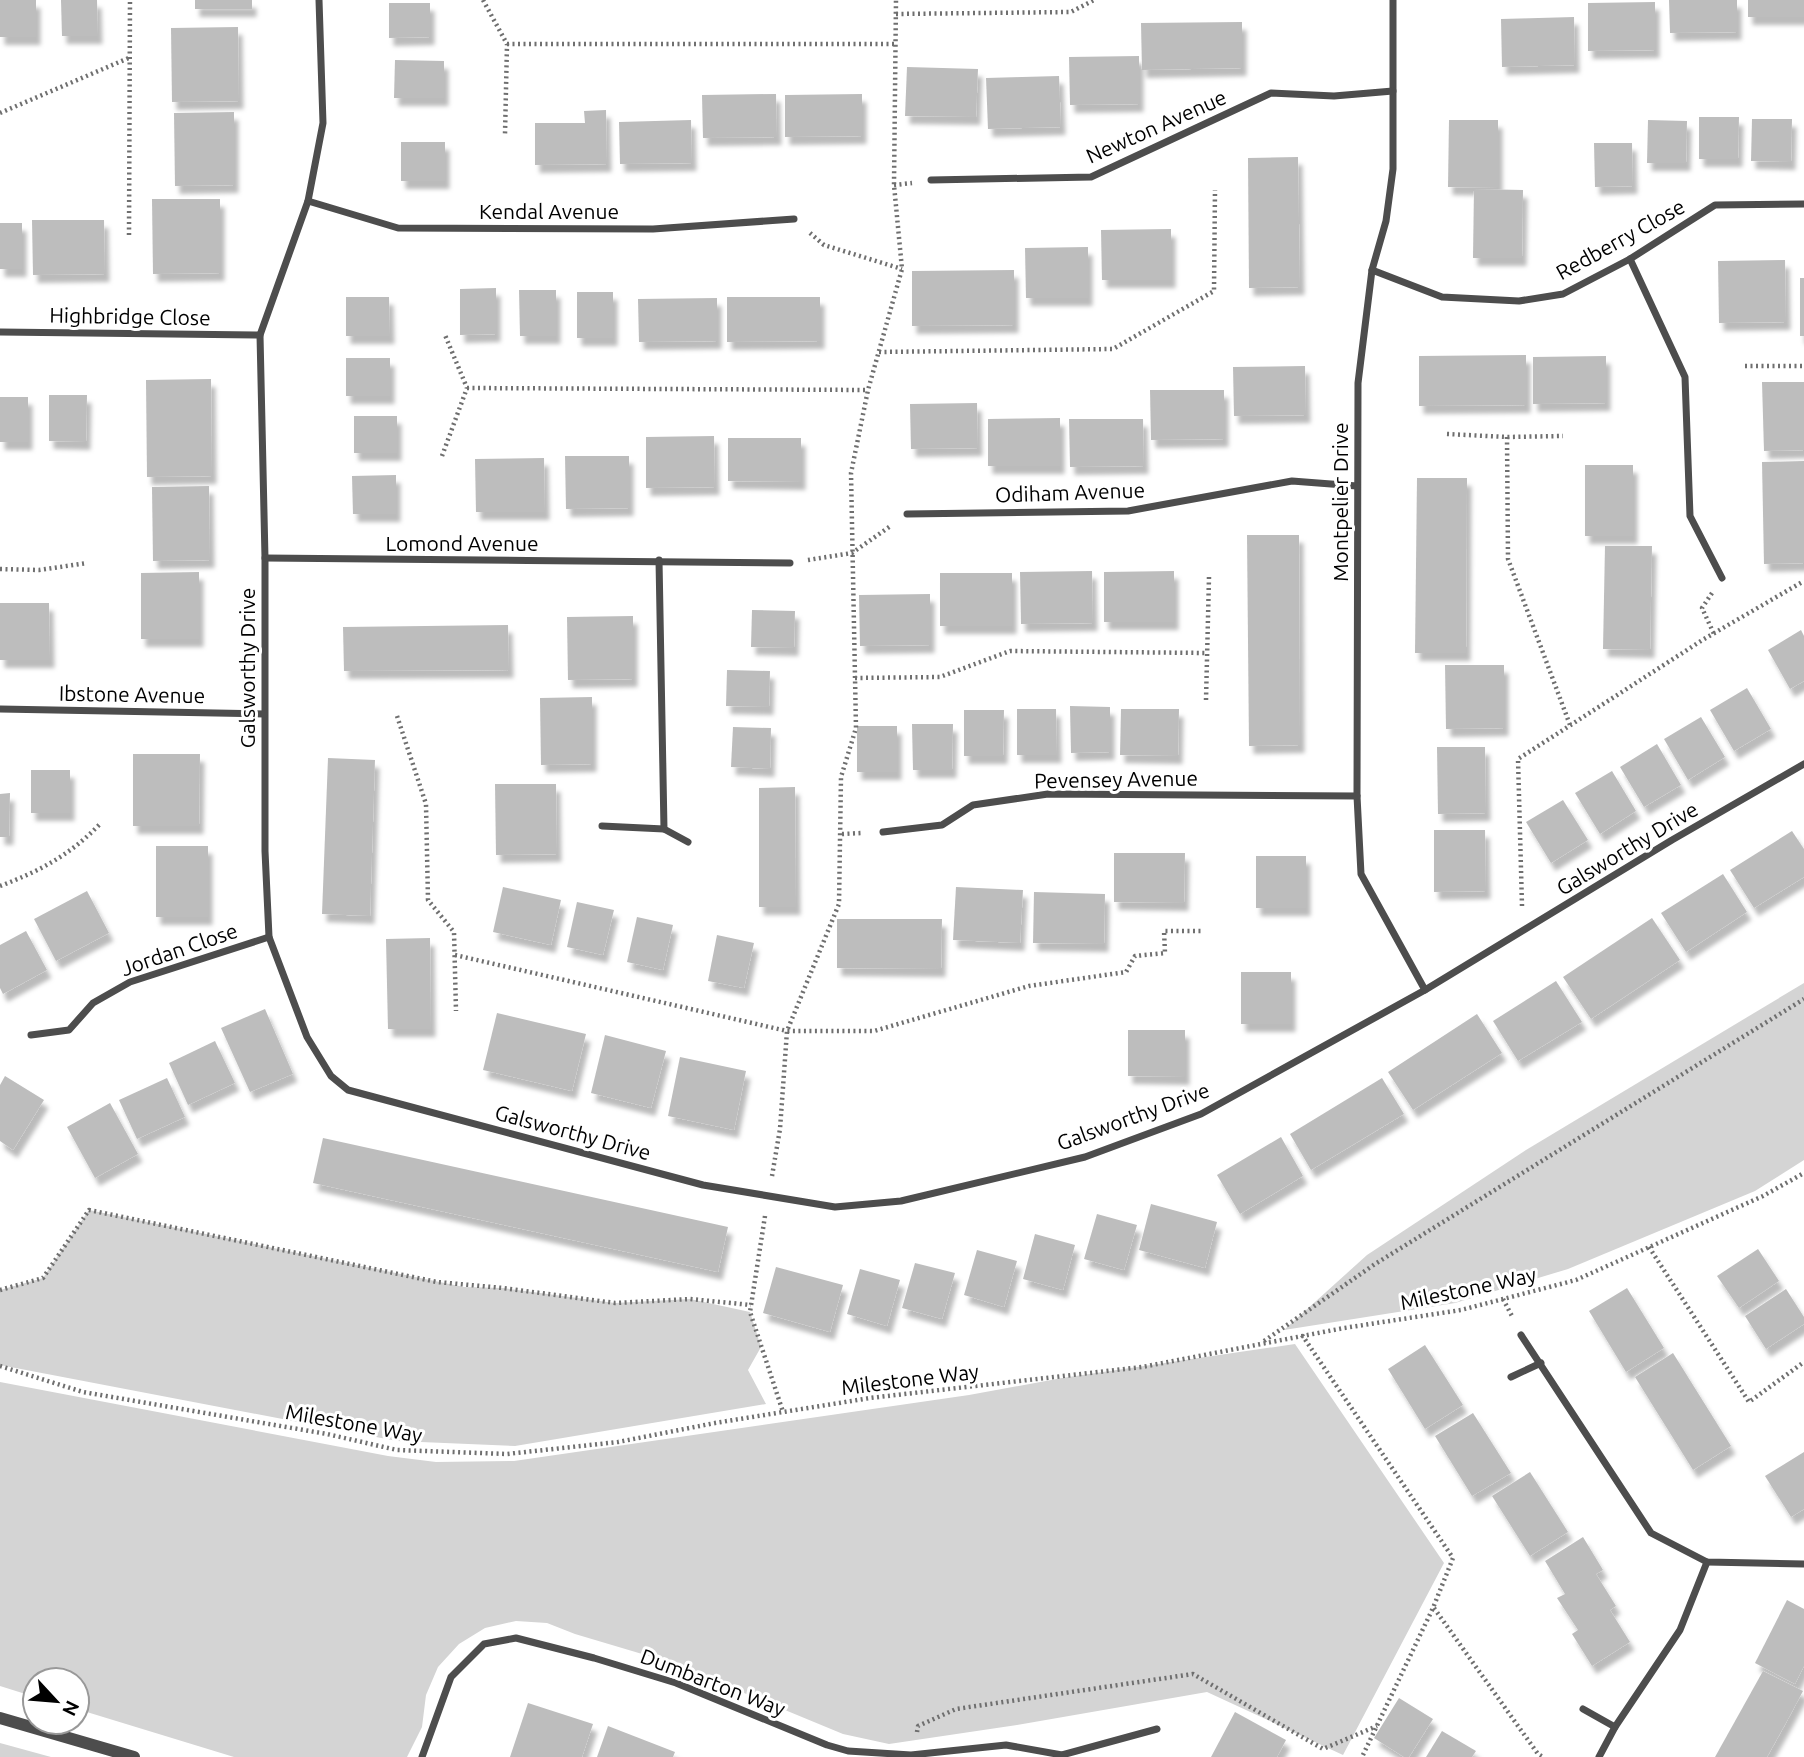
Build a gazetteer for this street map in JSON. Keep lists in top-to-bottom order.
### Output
{
  "streets": {
    "street": [
      "Newton Avenue",
      "Kendal Avenue",
      "Redberry Close",
      "Highbridge Close",
      "Odiham Avenue",
      "Montpelier Drive",
      "Lomond Avenue",
      "Galsworthy Drive",
      "Ibstone Avenue",
      "Pevensey Avenue",
      "Jordan Close",
      "Dumbarton Way"
    ],
    "path": ["Milestone Way"]
  },
  "crossings": [
    ["Newton Avenue", "Montpelier Drive"],
    ["Kendal Avenue", "Galsworthy Drive"],
    ["Redberry Close", "Montpelier Drive"],
    ["Highbridge Close", "Galsworthy Drive"],
    ["Odiham Avenue", "Montpelier Drive"],
    ["Montpelier Drive", "Galsworthy Drive"],
    ["Montpelier Drive", "Pevensey Avenue"],
    ["Lomond Avenue", "Galsworthy Drive"],
    ["Galsworthy Drive", "Ibstone Avenue"],
    ["Galsworthy Drive", "Jordan Close"]
  ],
  "north": "bottom right"
}
